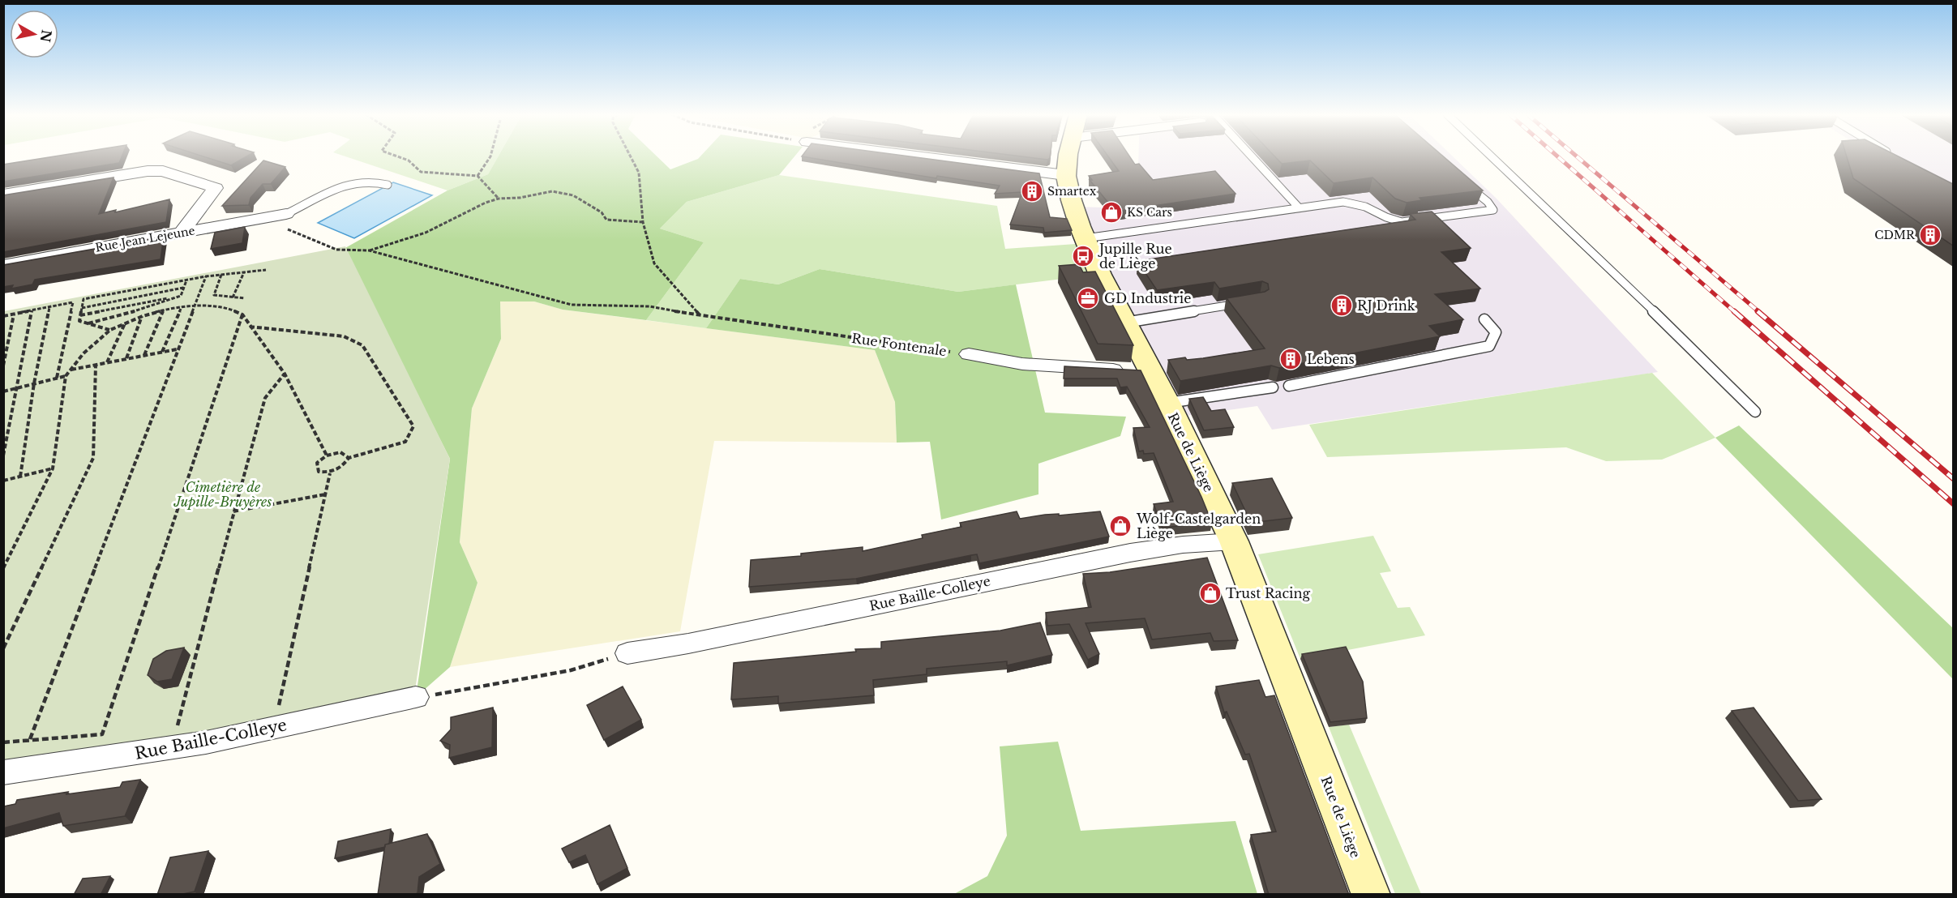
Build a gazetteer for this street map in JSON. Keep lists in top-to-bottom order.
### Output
{
  "streets": {
    "main road": ["Rue de Liège"],
    "street": ["Rue Jean Lejeune", "Rue Baille-Colleye"],
    "path": ["Rue Fontenale"]
  },
  "crossings": [
    ["Rue de Liège", "Rue Baille-Colleye"]
  ],
  "parks": ["Cimetière de Jupille-Bruyères"],
  "places": {
    "building": [
      "Smartex",
      "CDMR",
      "RJ Drink",
      "Lebens"
    ],
    "shop": ["KS Cars", "Wolf-Castelgarden Liège", "Trust Racing"],
    "bus stop": ["Jupille Rue de Liège"],
    "office": ["GD Industrie"]
  },
  "north": "right"
}
